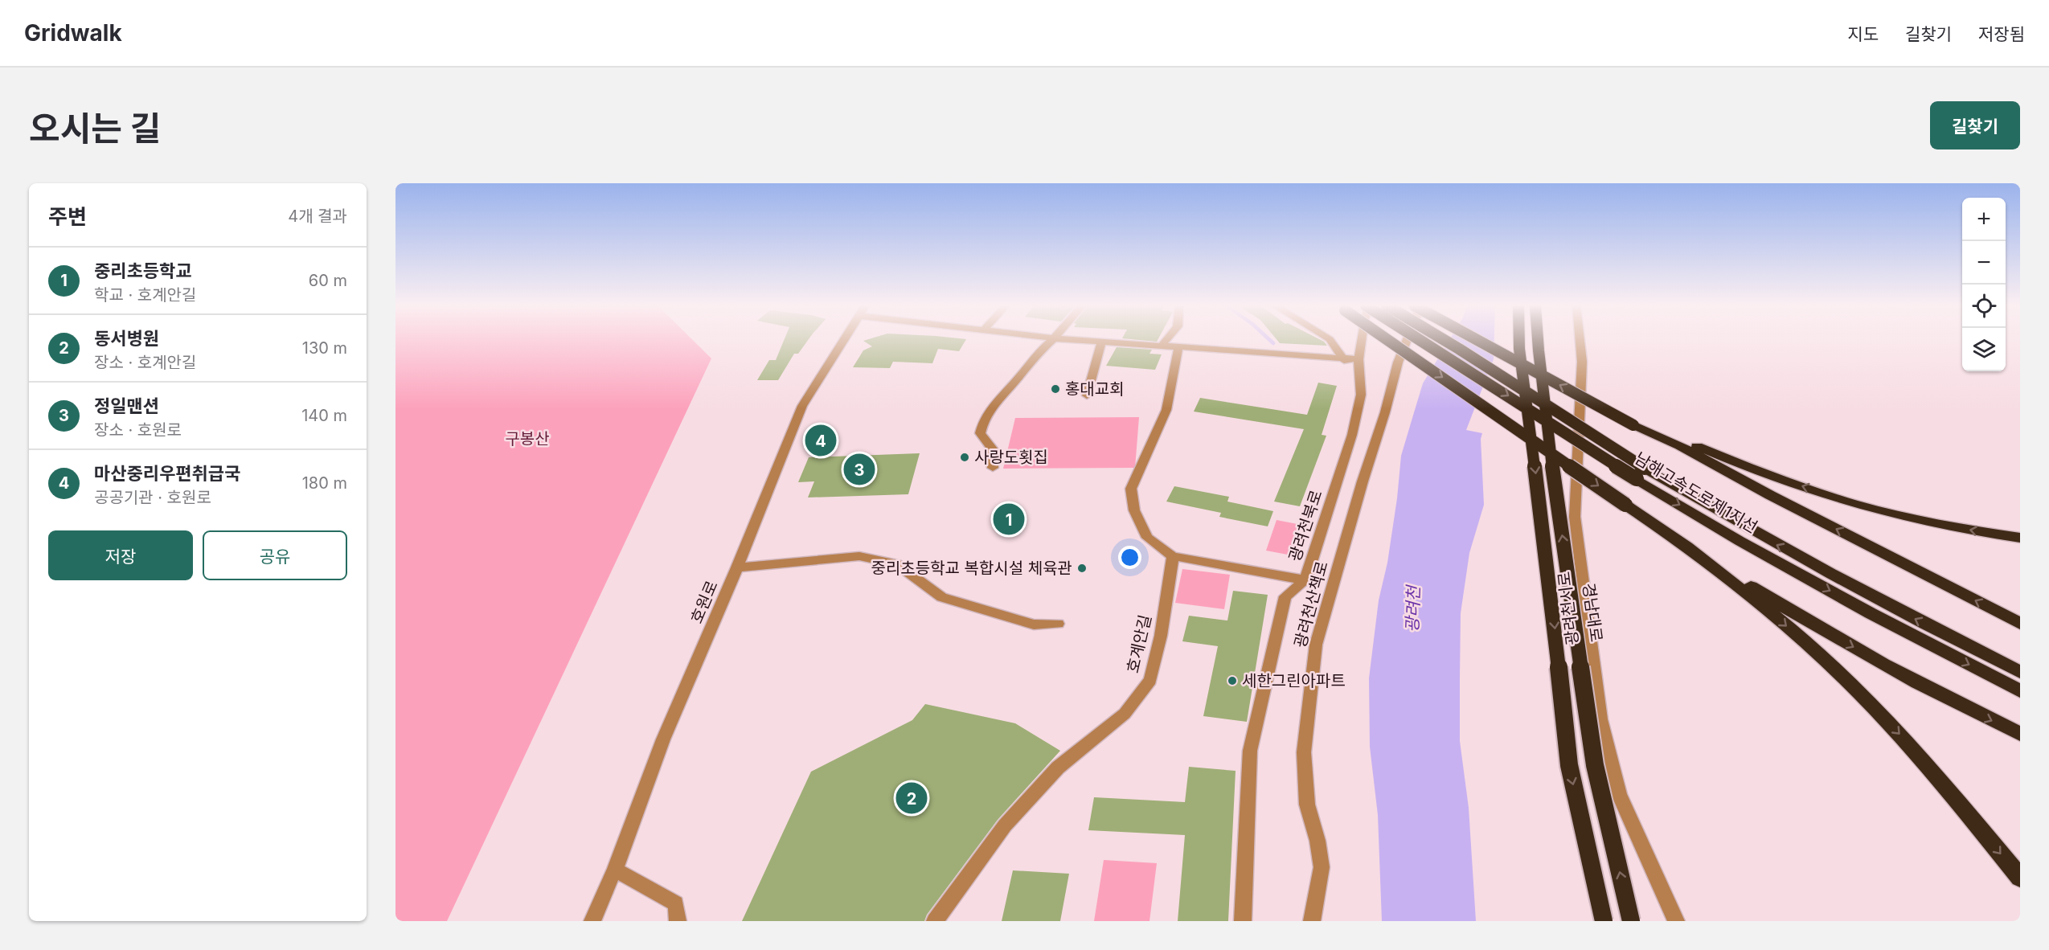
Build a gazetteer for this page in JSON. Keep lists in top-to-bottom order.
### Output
{
  "streets": {
    "highway": ["남해고속도로제1지선", "경남대로"],
    "street": [
      "광려천북로",
      "호원로",
      "광려천산책로",
      "광려천서로",
      "호계안길"
    ]
  },
  "water": ["광려천"],
  "parks": ["구봉산"],
  "places": [
    "홍대교회",
    "사랑도횟집",
    "중리초등학교 복합시설 체육관",
    "세한그린아파트"
  ],
  "page": {
    "header": "Gridwalk",
    "nav": ["지도", "길찾기", "저장됨"],
    "title": "오시는 길",
    "buttons": [
      "길찾기",
      ["저장", "공유"]
    ],
    "heading": ["주변", "4개 결과"],
    "map_buttons": ["+", "−"],
    "list": [
      {
        "mark": "1",
        "name": "중리초등학교",
        "note": "학교 · 호계안길",
        "value": "60 m"
      },
      {
        "mark": "2",
        "name": "동서병원",
        "note": "장소 · 호계안길",
        "value": "130 m"
      },
      {
        "mark": "3",
        "name": "정일맨션",
        "note": "장소 · 호원로",
        "value": "140 m"
      },
      {
        "mark": "4",
        "name": "마산중리우편취급국",
        "note": "공공기관 · 호원로",
        "value": "180 m"
      }
    ],
    "pins": [
      "4",
      "3",
      "1",
      "2"
    ]
  }
}
